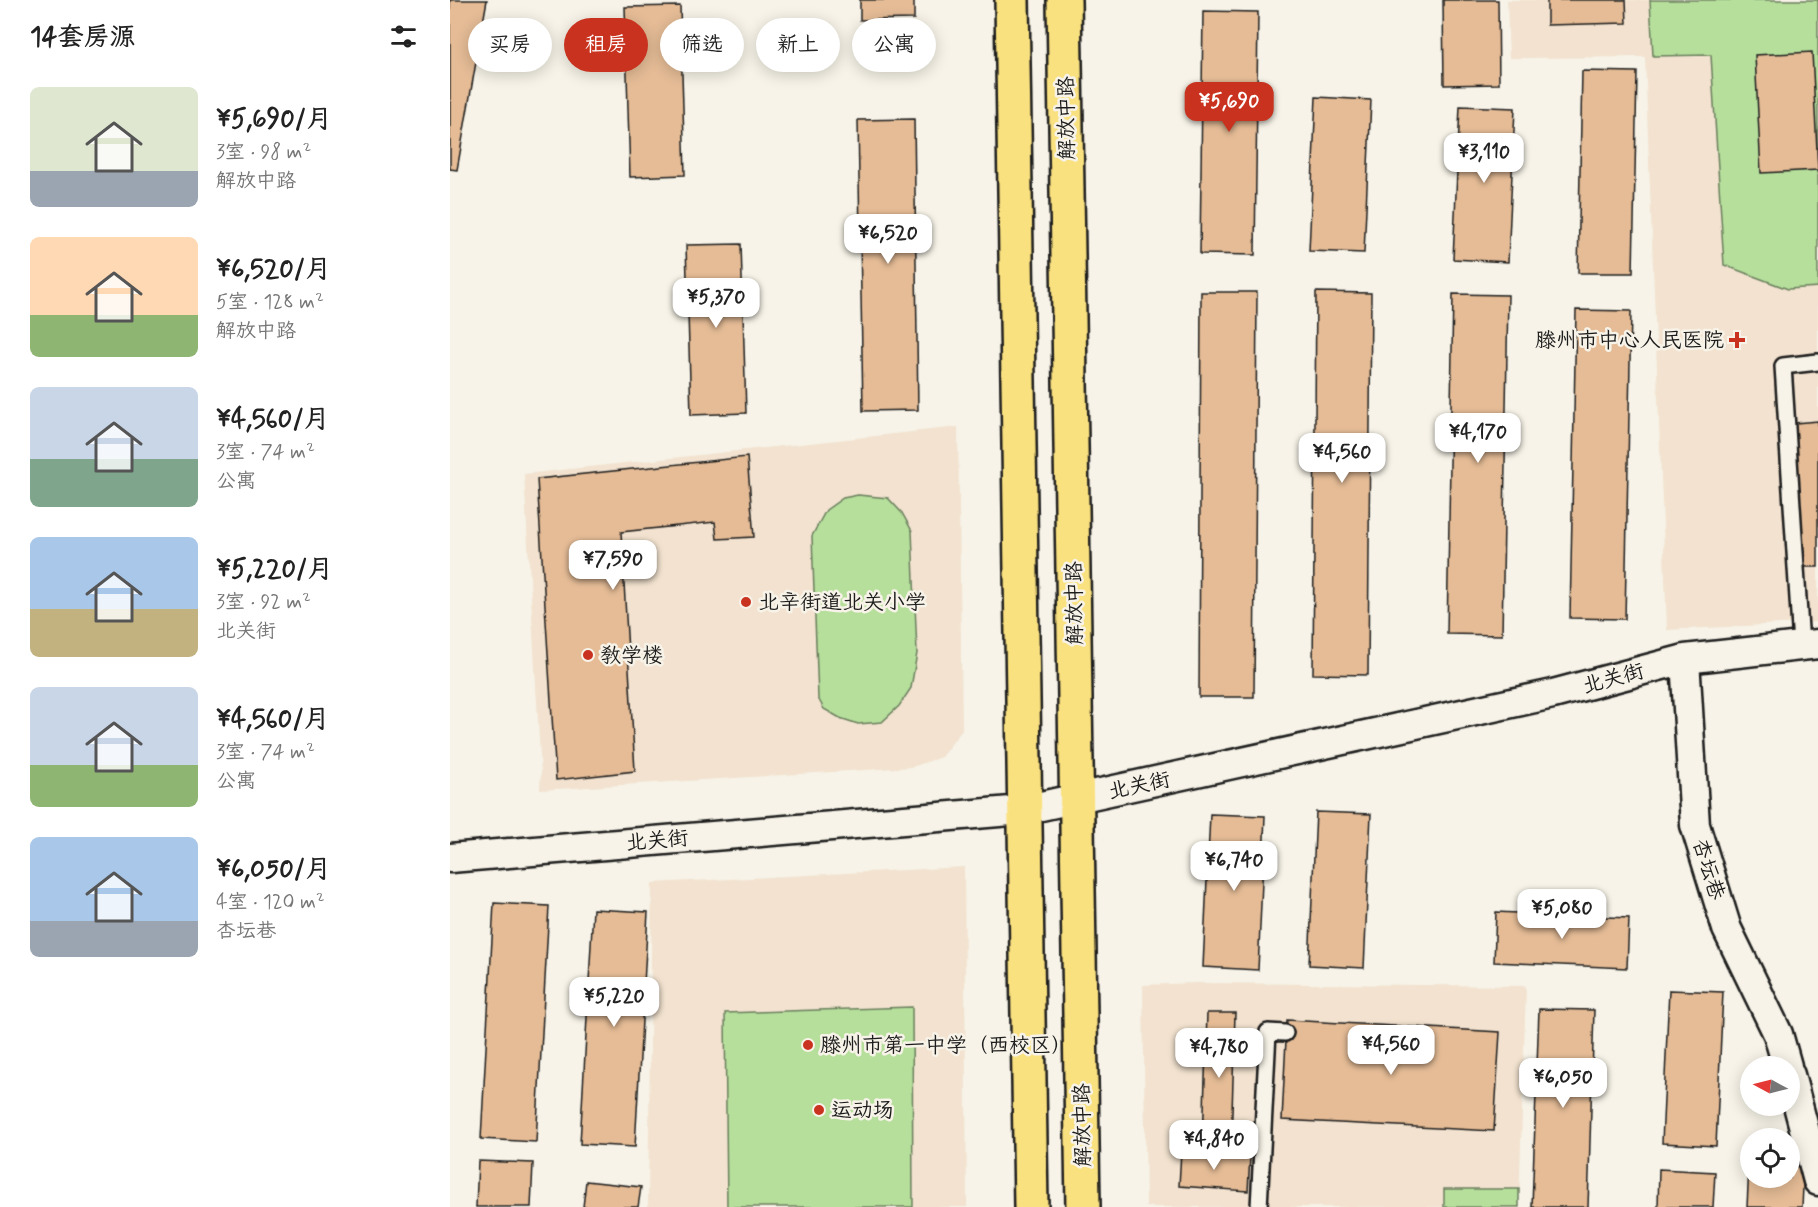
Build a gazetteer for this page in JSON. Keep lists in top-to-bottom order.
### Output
{
  "streets": {
    "main road": ["解放中路"],
    "street": ["北关街", "杏坛巷"]
  },
  "crossings": [
    ["解放中路", "北关街"],
    ["北关街", "杏坛巷"]
  ],
  "places": {
    "health": ["滕州市中心人民医院"],
    "other": [
      "北辛街道北关小学",
      "教学楼",
      "滕州市第一中学（西校区）",
      "运动场"
    ]
  },
  "north": "left",
  "page": {
    "heading": "14套房源",
    "chip": [
      "买房",
      "租房",
      "筛选",
      "新上",
      "公寓"
    ],
    "list": [
      {
        "name": "¥5,690/月",
        "note": "3室 · 98 m² · 解放中路"
      },
      {
        "name": "¥6,520/月",
        "note": "5室 · 128 m² · 解放中路"
      },
      {
        "name": "¥4,560/月",
        "note": "3室 · 74 m² · 公寓"
      },
      {
        "name": "¥5,220/月",
        "note": "3室 · 92 m² · 北关街"
      },
      {
        "name": "¥4,560/月",
        "note": "3室 · 74 m² · 公寓"
      },
      {
        "name": "¥6,050/月",
        "note": "4室 · 120 m² · 杏坛巷"
      }
    ],
    "price": [
      "¥5,690",
      "¥3,110",
      "¥6,520",
      "¥5,370",
      "¥4,170",
      "¥4,560",
      "¥7,590",
      "¥6,740",
      "¥5,080",
      "¥5,220",
      "¥4,560",
      "¥4,780",
      "¥6,050",
      "¥4,840"
    ]
  }
}
